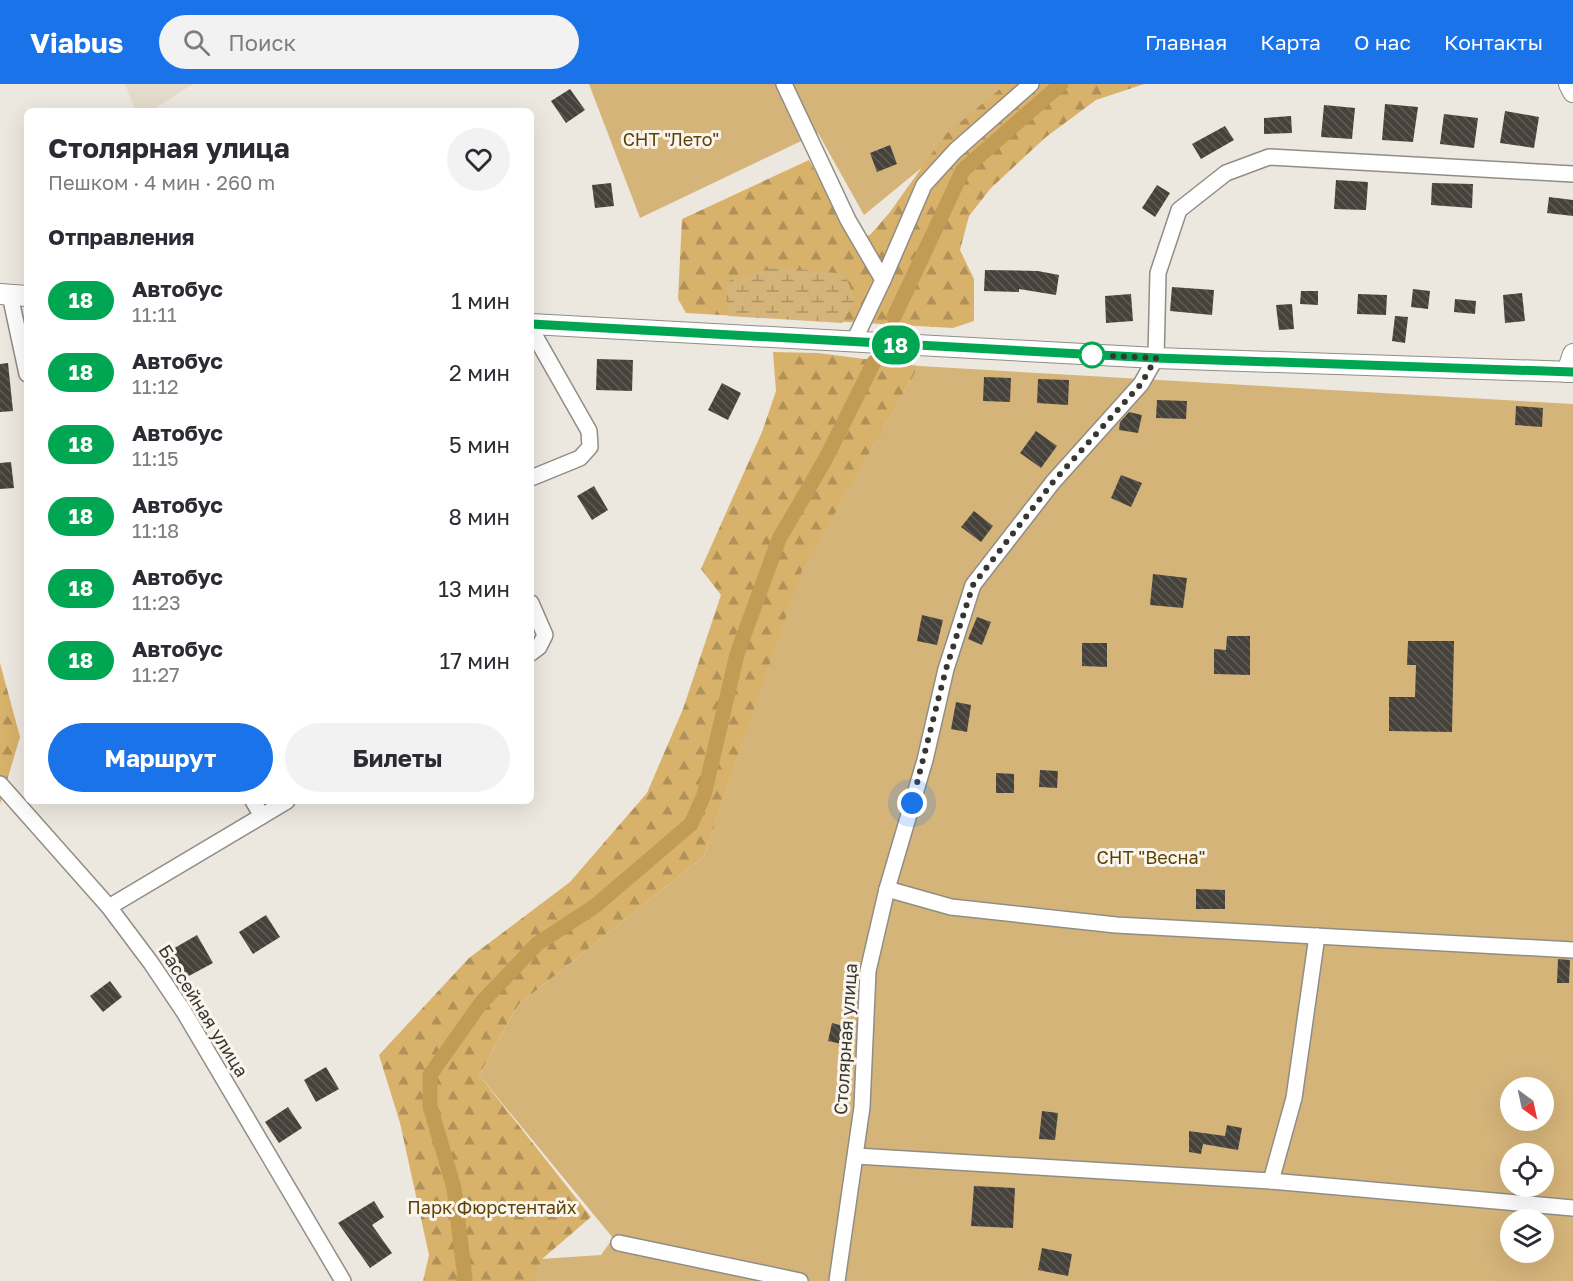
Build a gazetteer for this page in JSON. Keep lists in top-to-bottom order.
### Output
{
  "streets": {
    "street": ["Бассейная улица", "Столярная улица"]
  },
  "parks": ["СНТ \"Лето\"", "СНТ \"Весна\"", "Парк Фюрстентайх"],
  "lines": ["bus line 18"],
  "north": "bottom right",
  "page": {
    "header": "Viabus",
    "search": "Поиск",
    "nav": [
      "Главная",
      "Карта",
      "О нас",
      "Контакты"
    ],
    "on_map": "18",
    "heading": [
      ["Столярная улица", "Пешком · 4 мин · 260 m"],
      "Отправления"
    ],
    "list": [
      {
        "mark": "18",
        "name": "Автобус",
        "note": "11:11",
        "value": "1 мин"
      },
      {
        "mark": "18",
        "name": "Автобус",
        "note": "11:12",
        "value": "2 мин"
      },
      {
        "mark": "18",
        "name": "Автобус",
        "note": "11:15",
        "value": "5 мин"
      },
      {
        "mark": "18",
        "name": "Автобус",
        "note": "11:18",
        "value": "8 мин"
      },
      {
        "mark": "18",
        "name": "Автобус",
        "note": "11:23",
        "value": "13 мин"
      },
      {
        "mark": "18",
        "name": "Автобус",
        "note": "11:27",
        "value": "17 мин"
      }
    ],
    "buttons": ["Маршрут", "Билеты"]
  }
}
